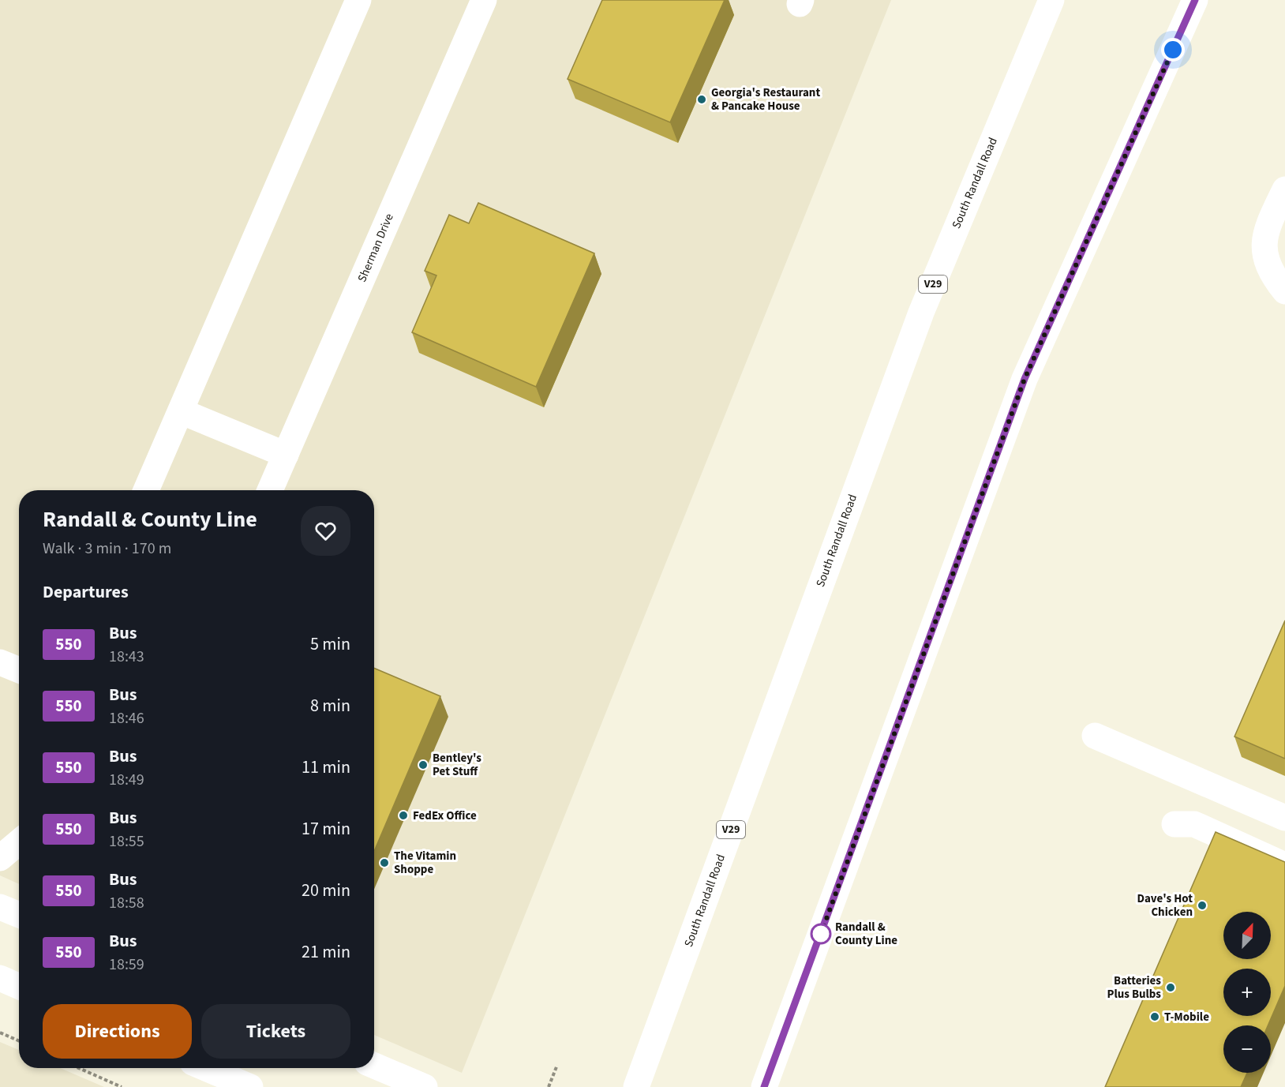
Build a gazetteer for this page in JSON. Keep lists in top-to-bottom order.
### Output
{
  "streets": {
    "main road": ["South Randall Road", "Sherman Drive", "V29"]
  },
  "places": [
    "Georgia's Restaurant & Pancake House",
    "Bentley's Pet Stuff",
    "FedEx Office",
    "The Vitamin Shoppe",
    "Dave's Hot Chicken",
    "Randall & County Line",
    "Batteries Plus Bulbs",
    "T-Mobile"
  ],
  "lines": ["bus line 550"],
  "north": "top right",
  "page": {
    "heading": [
      ["Randall & County Line", "Walk · 3 min · 170 m"],
      "Departures"
    ],
    "list": [
      {
        "mark": "550",
        "name": "Bus",
        "note": "18:43",
        "value": "5 min"
      },
      {
        "mark": "550",
        "name": "Bus",
        "note": "18:46",
        "value": "8 min"
      },
      {
        "mark": "550",
        "name": "Bus",
        "note": "18:49",
        "value": "11 min"
      },
      {
        "mark": "550",
        "name": "Bus",
        "note": "18:55",
        "value": "17 min"
      },
      {
        "mark": "550",
        "name": "Bus",
        "note": "18:58",
        "value": "20 min"
      },
      {
        "mark": "550",
        "name": "Bus",
        "note": "18:59",
        "value": "21 min"
      }
    ],
    "map_buttons": ["+", "−"],
    "buttons": ["Directions", "Tickets"]
  }
}
